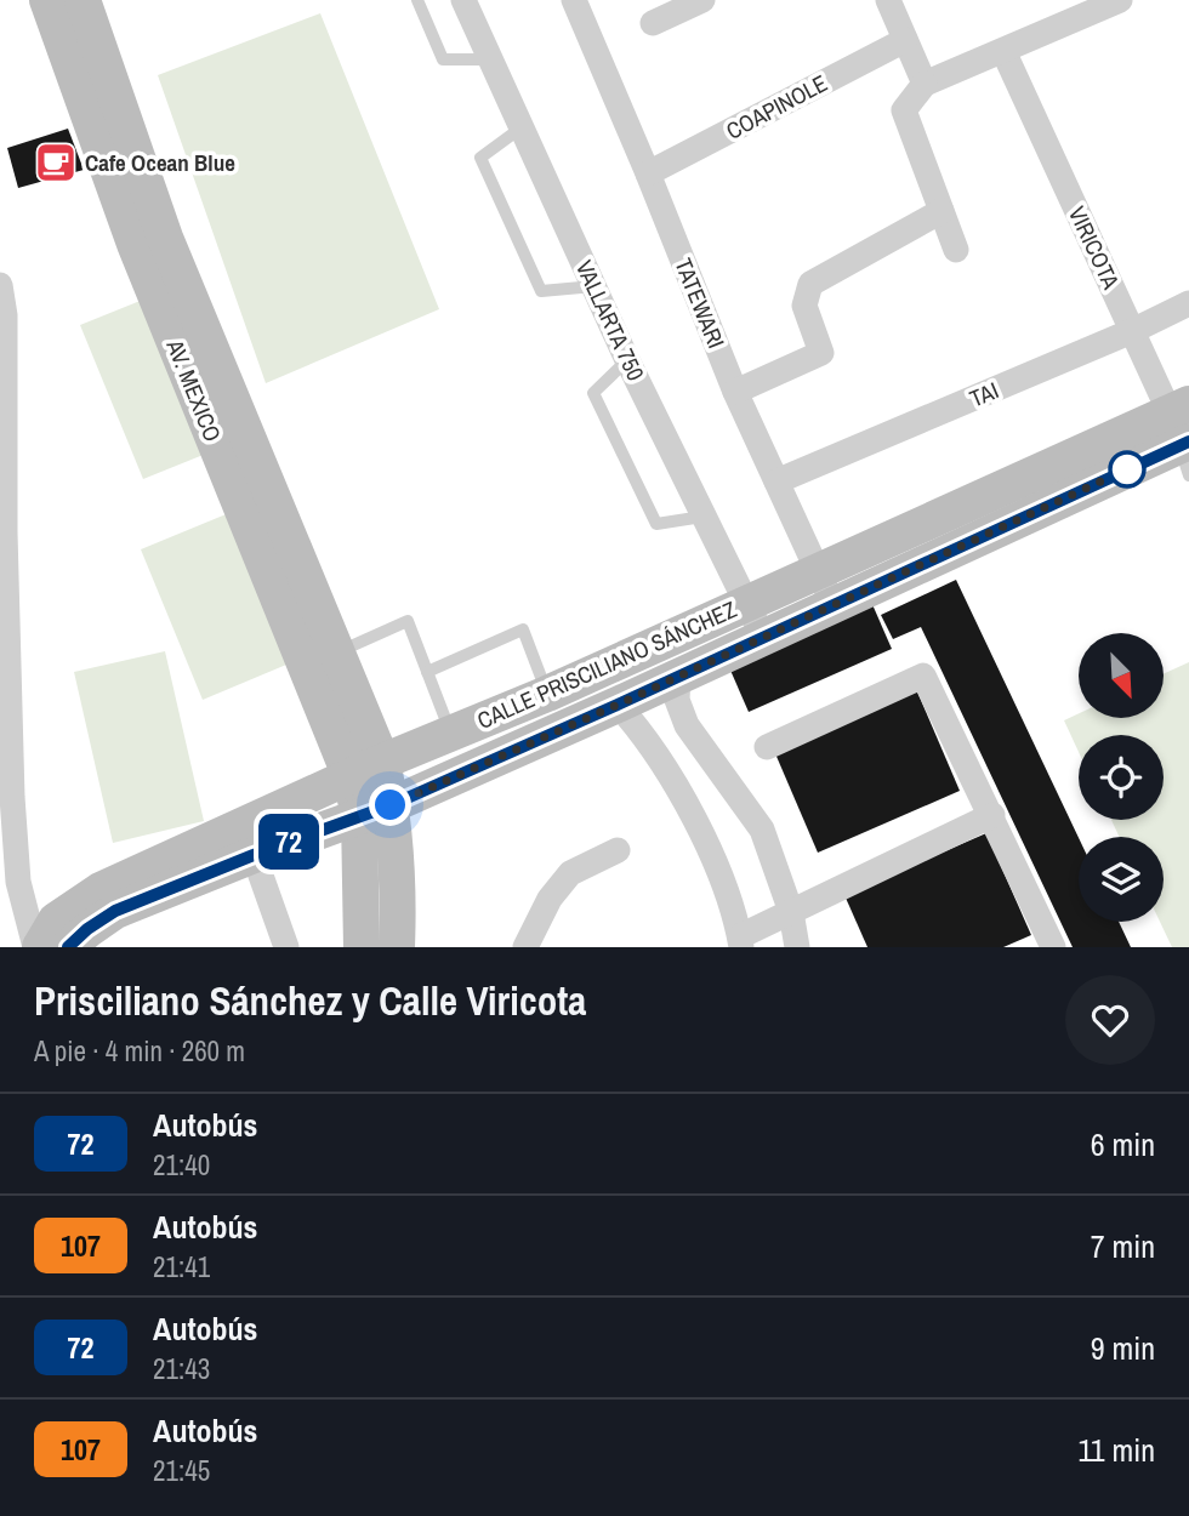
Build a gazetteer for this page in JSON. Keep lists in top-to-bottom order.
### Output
{
  "streets": {
    "main road": ["AV. MEXICO", "CALLE PRISCILIANO SÁNCHEZ"],
    "street": [
      "COAPINOLE",
      "VIRICOTA",
      "TATEWARI",
      "VALLARTA 750",
      "TAI"
    ]
  },
  "crossings": [
    ["COAPINOLE", "TATEWARI"],
    ["VIRICOTA", "TAI"],
    ["VIRICOTA", "CALLE PRISCILIANO SÁNCHEZ"],
    ["TATEWARI", "TAI"],
    ["TATEWARI", "CALLE PRISCILIANO SÁNCHEZ"],
    ["VALLARTA 750", "CALLE PRISCILIANO SÁNCHEZ"],
    ["AV. MEXICO", "CALLE PRISCILIANO SÁNCHEZ"]
  ],
  "places": {
    "cafe": ["Cafe Ocean Blue"]
  },
  "lines": ["bus line 72"],
  "north": "bottom right",
  "page": {
    "on_map": "72",
    "heading": ["Prisciliano Sánchez y Calle Viricota", "A pie · 4 min · 260 m"],
    "list": [
      {
        "mark": "72",
        "name": "Autobús",
        "note": "21:40",
        "value": "6 min"
      },
      {
        "mark": "107",
        "name": "Autobús",
        "note": "21:41",
        "value": "7 min"
      },
      {
        "mark": "72",
        "name": "Autobús",
        "note": "21:43",
        "value": "9 min"
      },
      {
        "mark": "107",
        "name": "Autobús",
        "note": "21:45",
        "value": "11 min"
      }
    ]
  }
}
